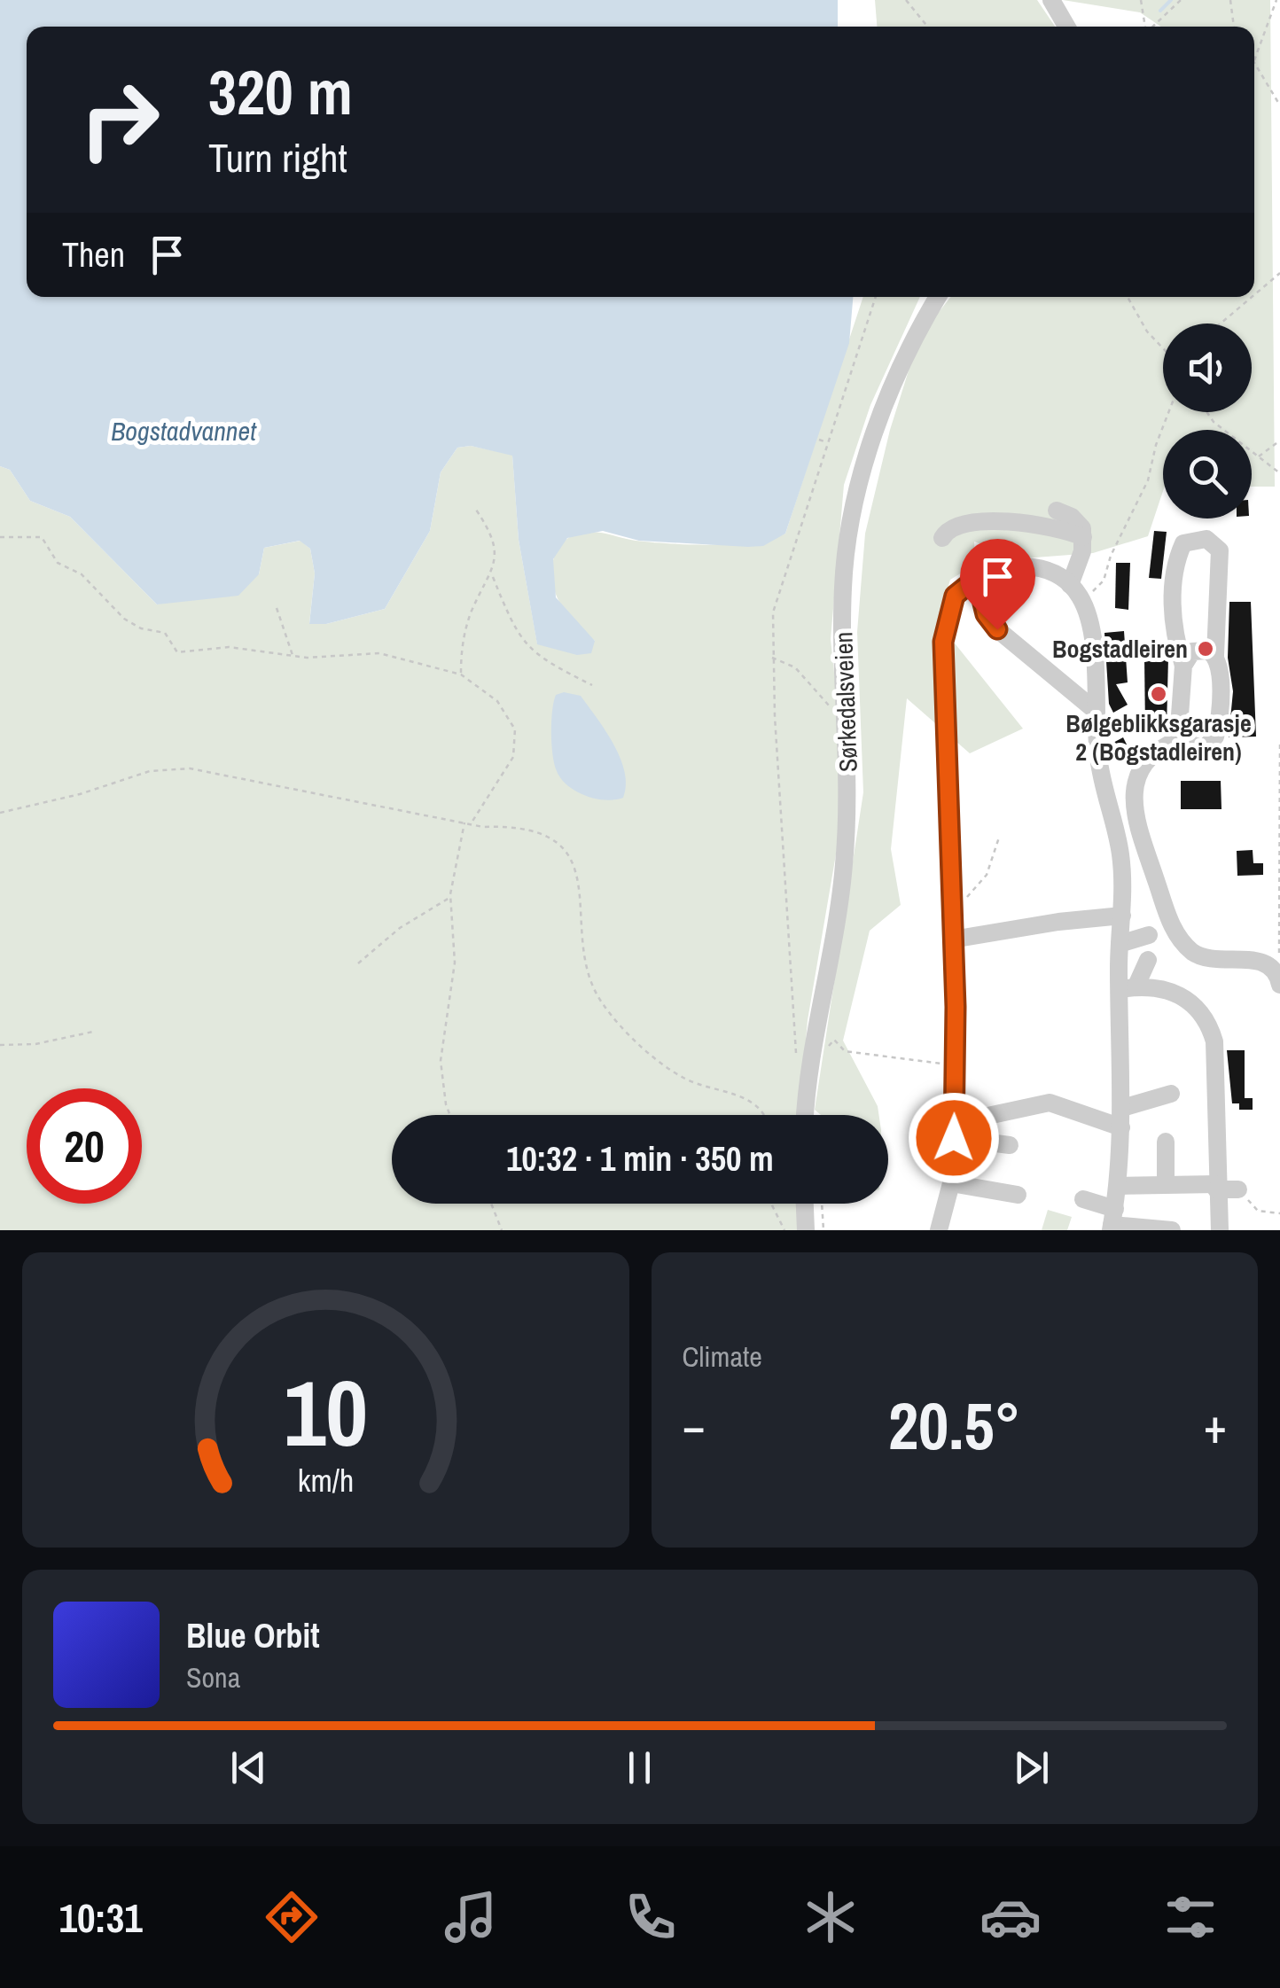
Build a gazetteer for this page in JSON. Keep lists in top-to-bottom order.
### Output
{
  "streets": {
    "street": ["Sørkedalsveien"]
  },
  "water": ["Bogstadvannet"],
  "places": ["Bogstadleiren", "Bølgeblikksgarasje 2 (Bogstadleiren)"],
  "page": {
    "turn": ["320 m", "Turn right"],
    "then": "Then",
    "limit": "20",
    "trip": "10:32 · 1 min · 350 m",
    "tile": "Climate",
    "heat": ["−", "20.5°", "+"],
    "song": ["Blue Orbit", "Sona"],
    "tabs": "10:31",
    "gauge": ["10", "km/h"]
  }
}
